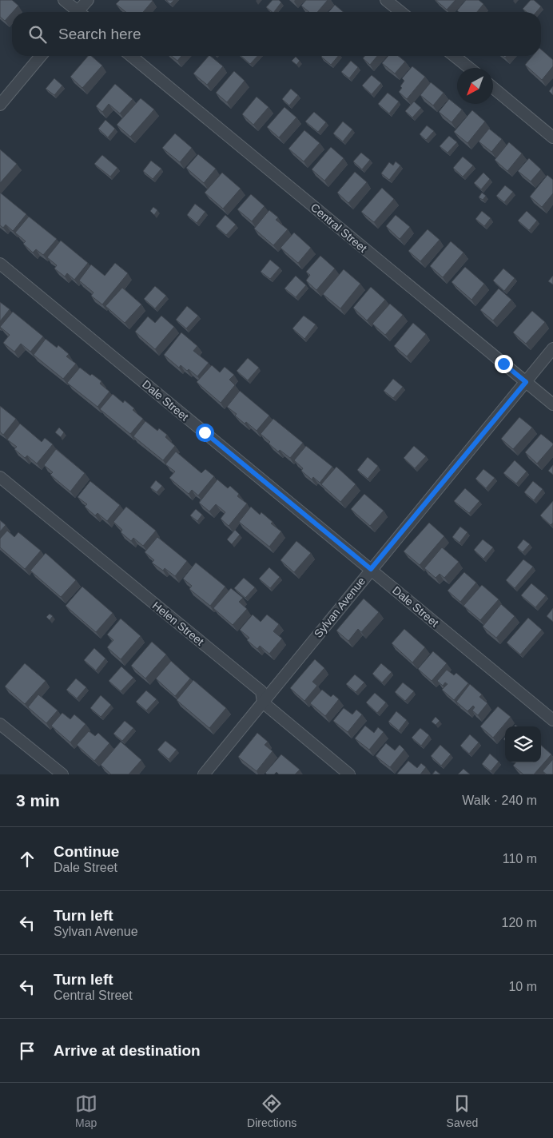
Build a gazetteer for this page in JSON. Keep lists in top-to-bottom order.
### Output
{
  "streets": {
    "street": [
      "Central Street",
      "Dale Street",
      "Sylvan Avenue",
      "Helen Street"
    ]
  },
  "crossings": [
    ["Central Street", "Sylvan Avenue"],
    ["Dale Street", "Sylvan Avenue"],
    ["Sylvan Avenue", "Helen Street"]
  ],
  "north": "bottom left",
  "page": {
    "search": "Search here",
    "heading": ["3 min", "Walk · 240 m"],
    "list": [
      ["Continue", "Dale Street", "110 m"],
      ["Turn left", "Sylvan Avenue", "120 m"],
      ["Turn left", "Central Street", "10 m"],
      "Arrive at destination"
    ],
    "nav": ["Map", "Directions", "Saved"]
  }
}
